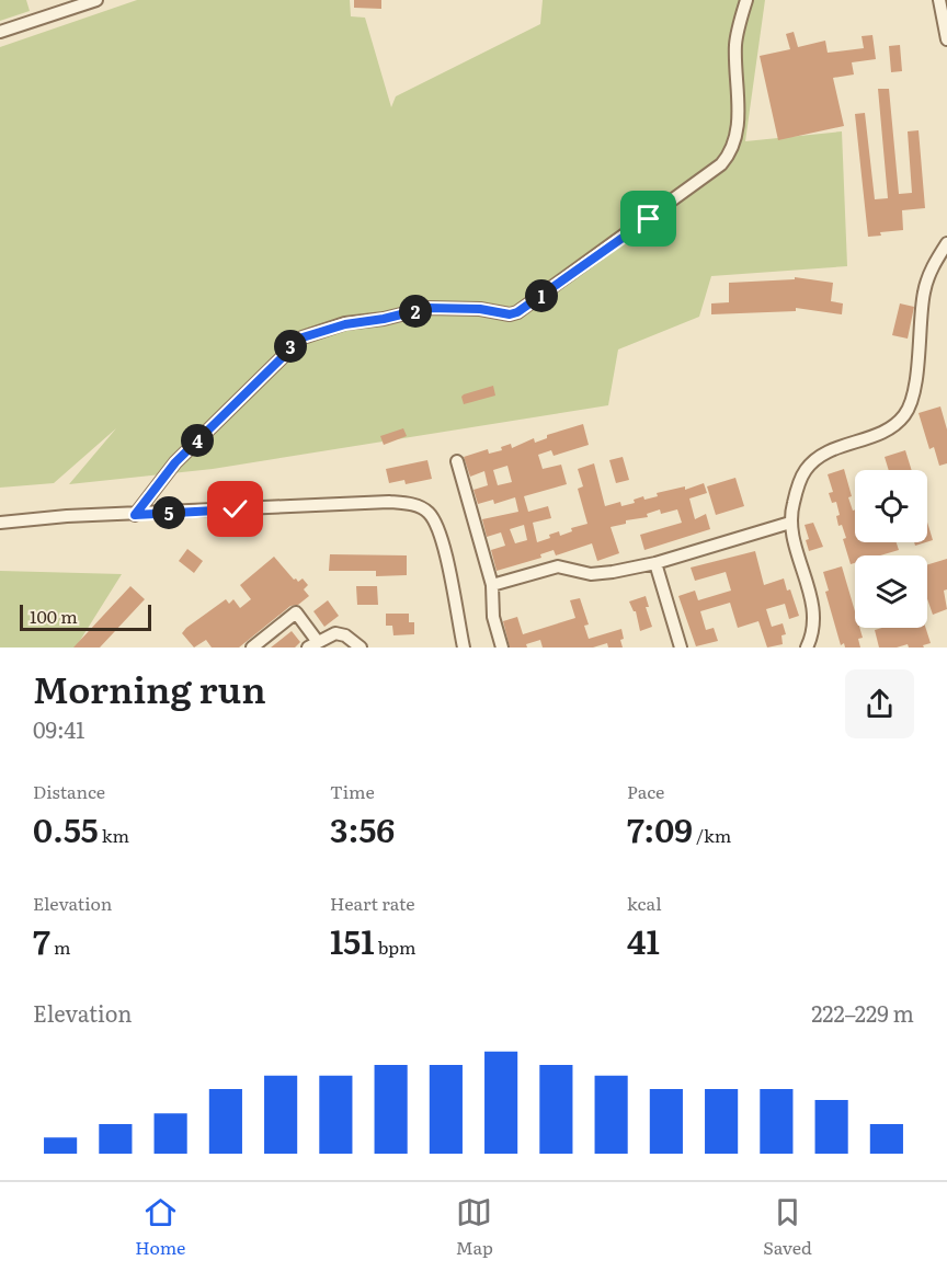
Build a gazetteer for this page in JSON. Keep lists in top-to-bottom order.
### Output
{
  "scale_bar": "100 m",
  "page": {
    "pins": [
      "1",
      "2",
      "3",
      "4",
      "5"
    ],
    "scale": "100 m",
    "heading": ["Morning run", "09:41"],
    "stats": [
      ["Distance", "0.55 km"],
      ["Time", "3:56"],
      ["Pace", "7:09 /km"],
      ["Elevation", "7 m"],
      ["Heart rate", "151 bpm"],
      ["kcal", "41"]
    ],
    "chart": ["Elevation", "222–229 m"],
    "tabs": ["Home", "Map", "Saved"]
  }
}
